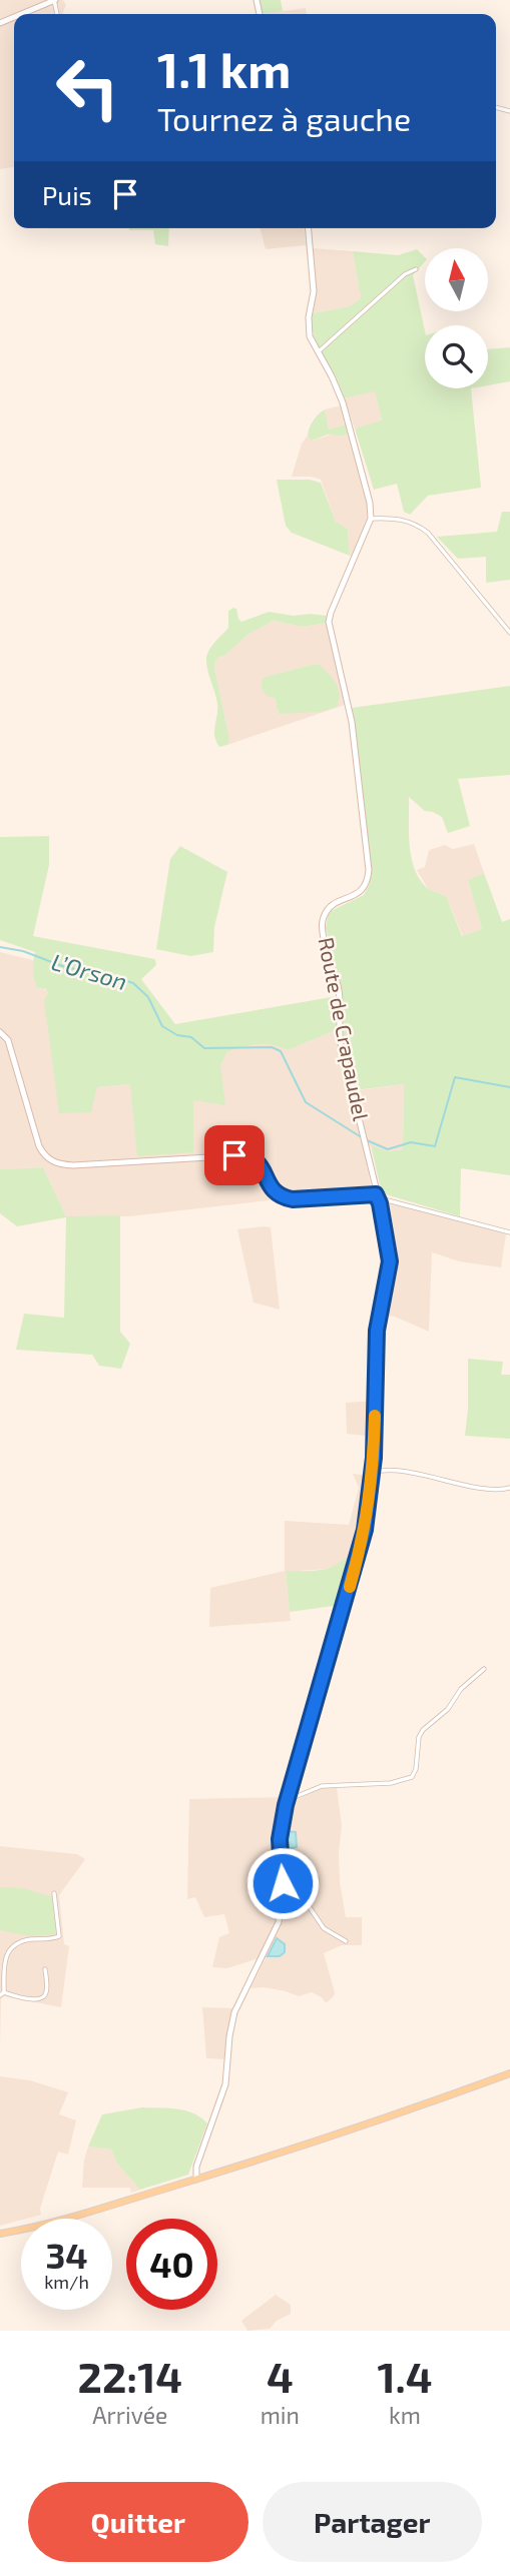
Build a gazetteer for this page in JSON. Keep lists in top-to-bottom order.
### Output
{
  "streets": {
    "street": ["Route de Crapaudel"]
  },
  "water": ["L’Orson"],
  "north": "top",
  "page": {
    "turn": ["1.1 km", "Tournez à gauche"],
    "then": "Puis",
    "speed": "34 km/h",
    "limit": "40",
    "eta": [
      "22:14",
      "Arrivée",
      "4",
      "min",
      "1.4",
      "km"
    ],
    "buttons": ["Quitter", "Partager"]
  }
}
